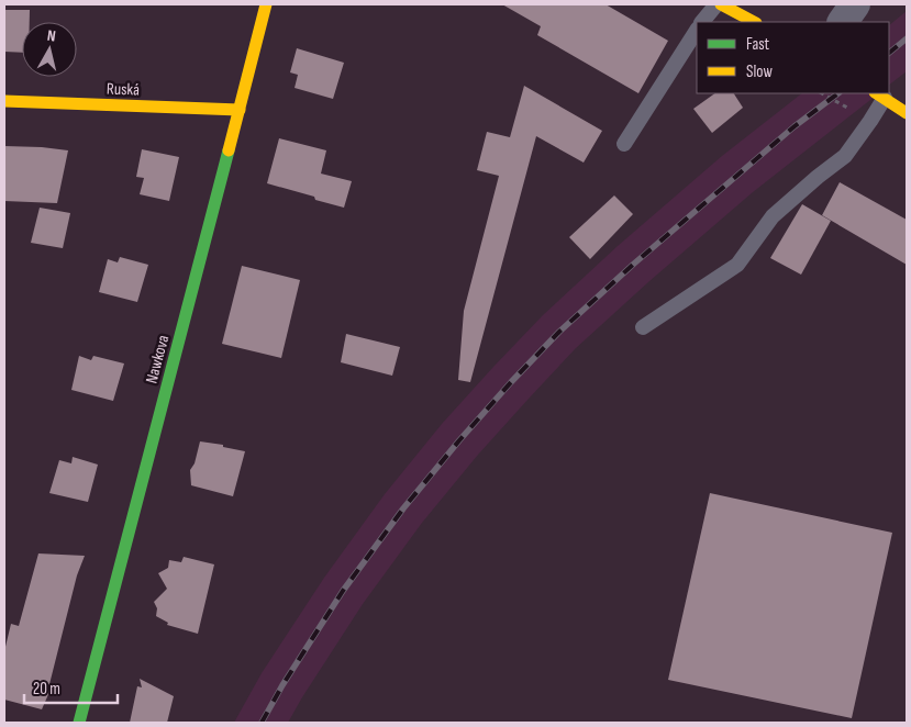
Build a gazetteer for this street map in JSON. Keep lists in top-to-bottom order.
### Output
{
  "streets": {
    "street": ["Ruská", "Nawkova"]
  },
  "crossings": [
    ["Ruská", "Nawkova"]
  ],
  "legend": ["Fast", "Slow"],
  "scale_bar": "20 m",
  "north": "top"
}
